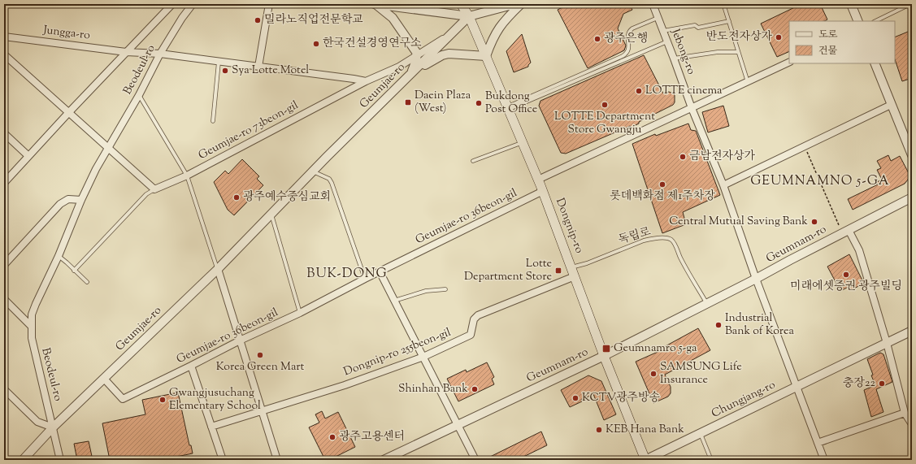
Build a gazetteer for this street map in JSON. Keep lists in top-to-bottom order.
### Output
{
  "streets": {
    "main road": ["Dongnip-ro"],
    "street": [
      "Jungga-ro",
      "Jebong-ro",
      "Beodeul-ro",
      "Geumjae-ro",
      "Geumjae-ro 73beon-gil",
      "Geumjae-ro 36beon-gil",
      "Geumnam-ro",
      "Dongnip-ro 255beon-gil",
      "Chungjang-ro"
    ],
    "lane": ["독립로"]
  },
  "crossings": [
    ["Jungga-ro", "Beodeul-ro"],
    ["Jungga-ro", "Geumjae-ro 73beon-gil"],
    ["Jebong-ro", "Geumnam-ro"],
    ["Beodeul-ro", "Geumjae-ro"],
    ["Geumjae-ro", "Geumjae-ro 73beon-gil"],
    ["Geumjae-ro", "Geumjae-ro 36beon-gil"],
    ["Geumjae-ro", "Dongnip-ro"],
    ["Geumjae-ro 36beon-gil", "Dongnip-ro"],
    ["Dongnip-ro", "독립로"],
    ["Dongnip-ro", "Geumnam-ro"],
    ["Dongnip-ro", "Dongnip-ro 255beon-gil"],
    ["Dongnip-ro", "Chungjang-ro"],
    ["독립로", "Geumnam-ro"],
    ["Geumnam-ro", "Chungjang-ro"]
  ],
  "districts": ["GEUMNAMNO 5-GA", "BUK-DONG"],
  "places": {
    "other": [
      "밀라노직업전문학교",
      "반도전자상가",
      "광주은행",
      "한국건설경영연구소",
      "Sya Lotte Motel",
      "LOTTE cinema",
      "Bukdong Post Office",
      "LOTTE Department Store Gwangju",
      "금남전자상가",
      "롯데백화점 제1주차장",
      "광주예수중심교회",
      "Central Mutual Saving Bank",
      "미래에셋증권 광주빌딩",
      "Industrial Bank of Korea",
      "Korea Green Mart",
      "SAMSUNG Life Insurance",
      "충장22",
      "Shinhan Bank",
      "KCTV광주방송",
      "Gwangjusuchang Elementary School",
      "KEB Hana Bank",
      "광주고용센터"
    ],
    "transit": ["Daein Plaza (West)", "Lotte Department Store", "Geumnamro 5-ga"]
  },
  "legend": ["도로", "건물"]
}
